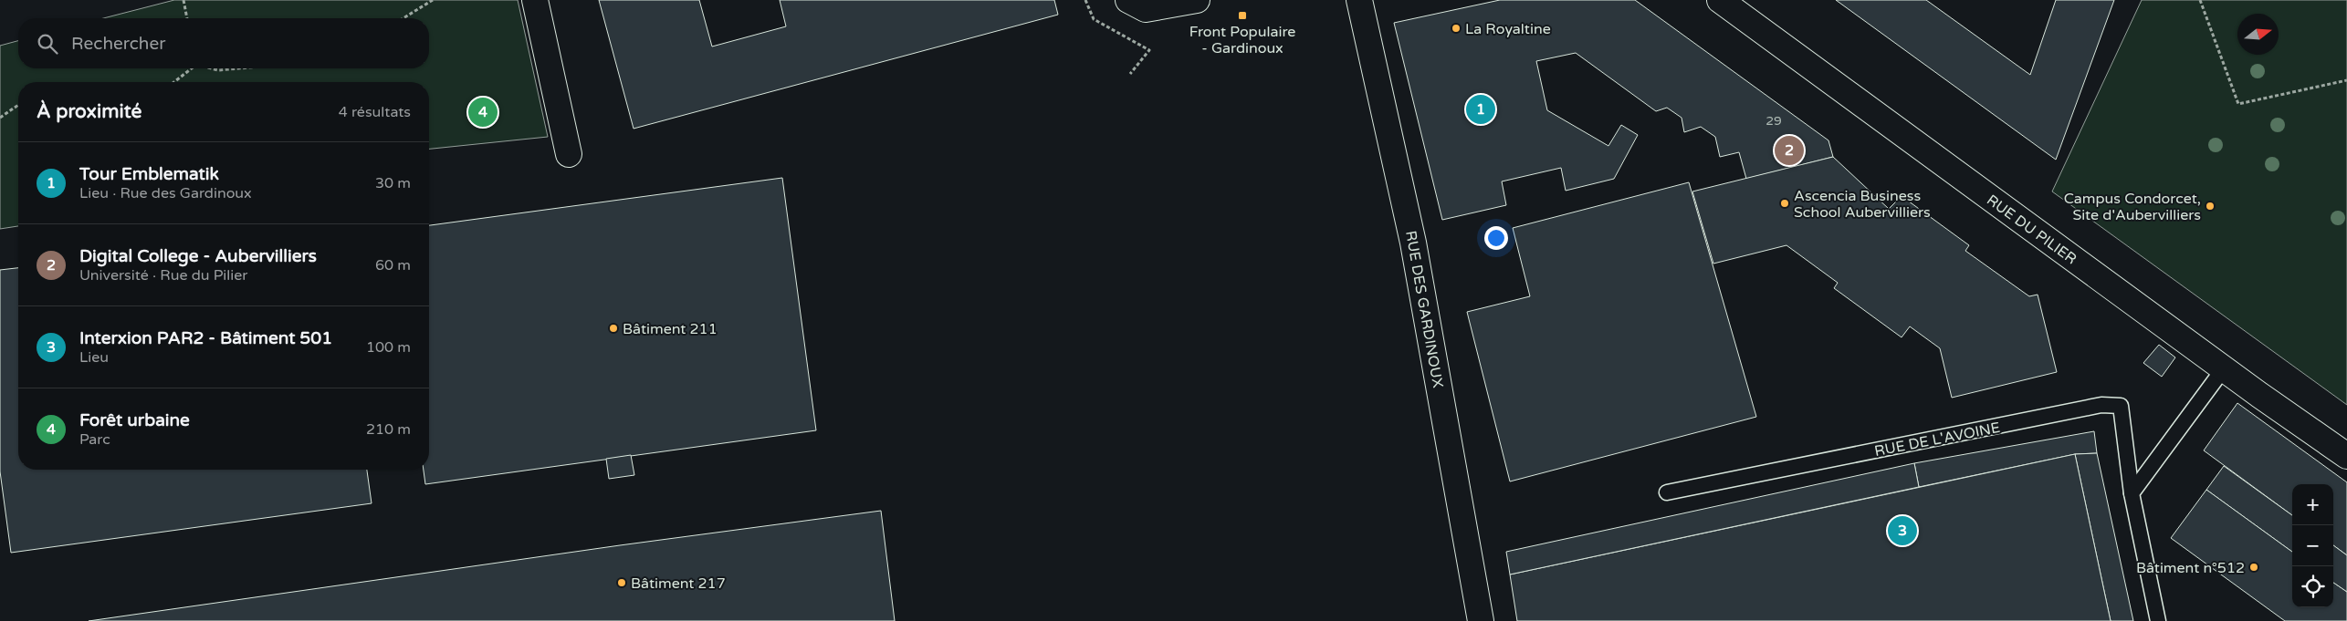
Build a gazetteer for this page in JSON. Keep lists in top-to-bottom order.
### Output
{
  "streets": {
    "street": ["RUE DU PILIER", "RUE DES GARDINOUX"],
    "lane": ["RUE DE L'AVOINE"]
  },
  "places": {
    "transit": ["Front Populaire - Gardinoux"],
    "other": [
      "La Royaltine",
      "Ascencia Business School Aubervilliers",
      "Campus Condorcet, Site d'Aubervilliers",
      "Bâtiment 211",
      "Bâtiment n°512",
      "Bâtiment 217"
    ]
  },
  "house_numbers": ["29"],
  "north": "right",
  "page": {
    "search": "Rechercher",
    "heading": ["À proximité", "4 résultats"],
    "pins": [
      "1",
      "4",
      "2",
      "3"
    ],
    "list": [
      {
        "mark": "1",
        "name": "Tour Emblematik",
        "note": "Lieu · Rue des Gardinoux",
        "value": "30 m"
      },
      {
        "mark": "2",
        "name": "Digital College - Aubervilliers",
        "note": "Université · Rue du Pilier",
        "value": "60 m"
      },
      {
        "mark": "3",
        "name": "Interxion PAR2 - Bâtiment 501",
        "note": "Lieu",
        "value": "100 m"
      },
      {
        "mark": "4",
        "name": "Forêt urbaine",
        "note": "Parc",
        "value": "210 m"
      }
    ],
    "map_buttons": ["+", "−"]
  }
}
